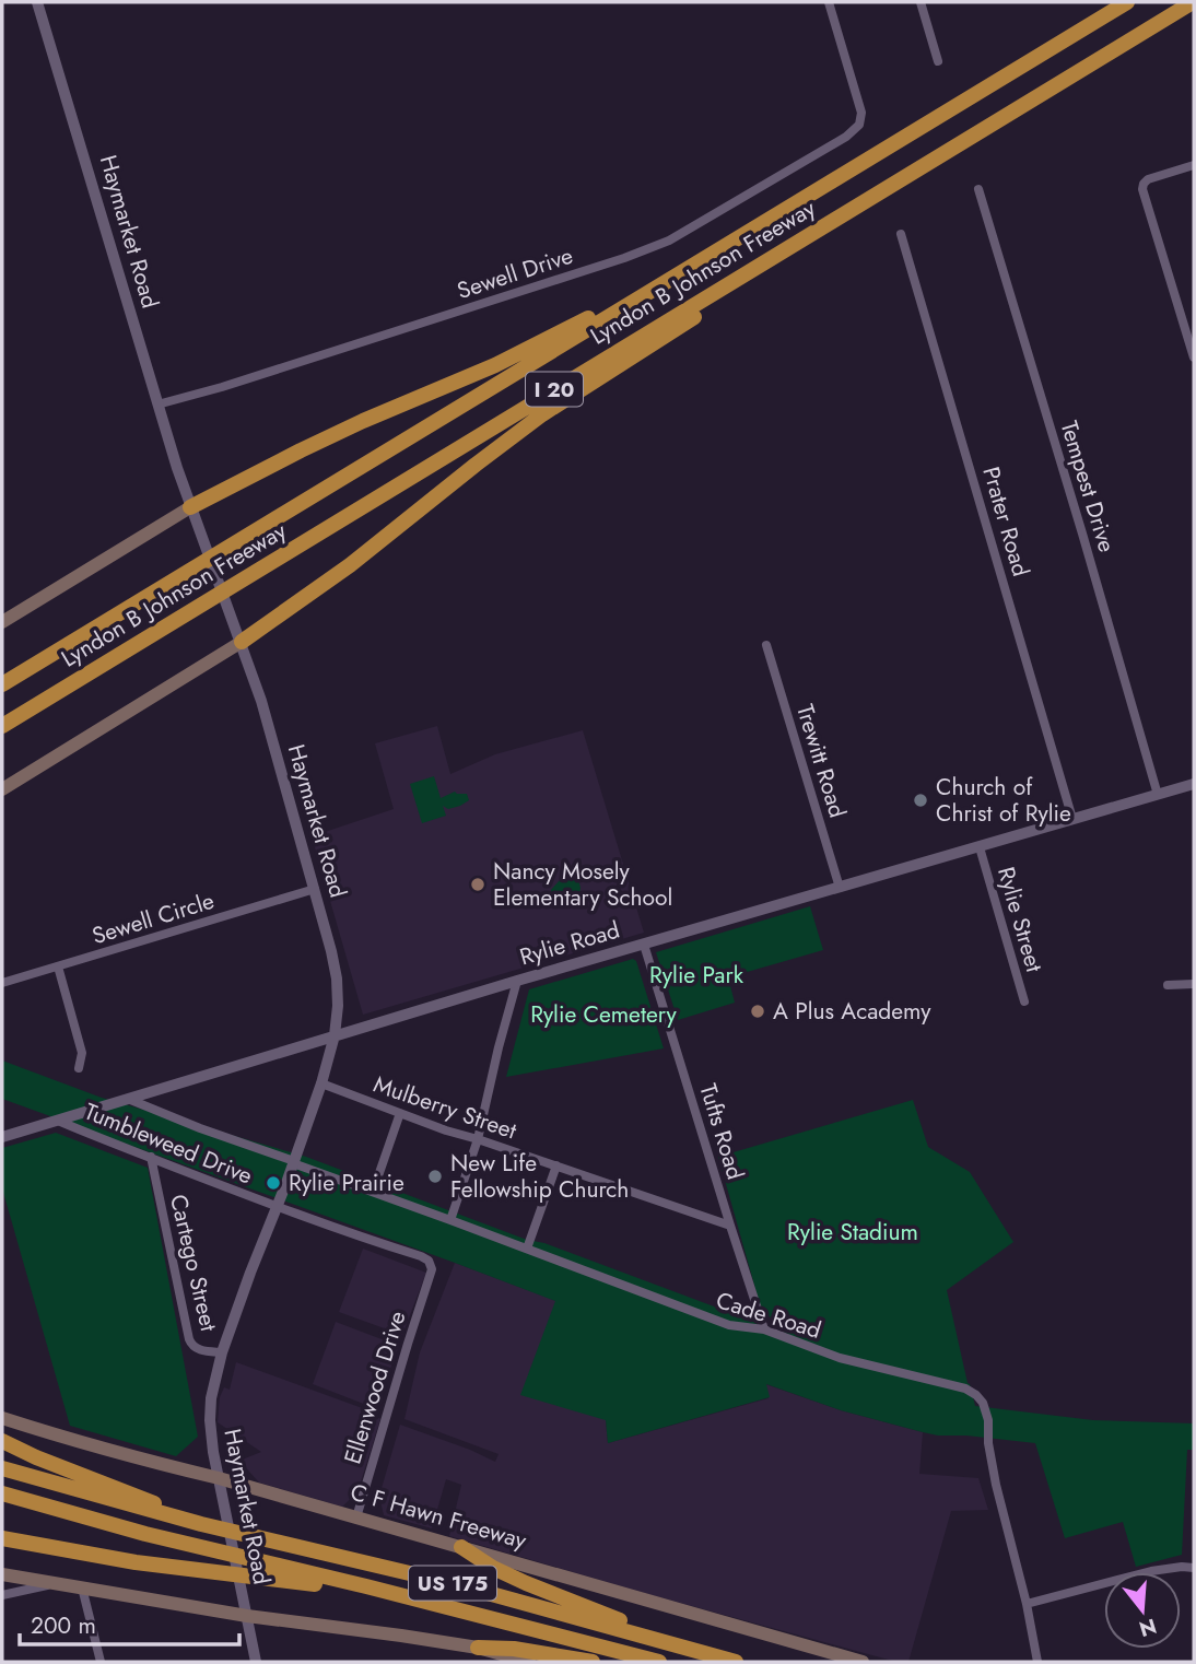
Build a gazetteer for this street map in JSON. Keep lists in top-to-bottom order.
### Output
{
  "streets": {
    "highway": ["Lyndon B Johnson Freeway", "I 20", "US 175"],
    "main road": ["C F Hawn Freeway"],
    "street": [
      "Haymarket Road",
      "Sewell Drive",
      "Tempest Drive",
      "Prater Road",
      "Trewitt Road",
      "Sewell Circle",
      "Rylie Street",
      "Rylie Road",
      "Mulberry Street",
      "Tufts Road",
      "Tumbleweed Drive",
      "Cartego Street",
      "Cade Road",
      "Ellenwood Drive"
    ]
  },
  "crossings": [
    ["Haymarket Road", "Sewell Drive"],
    ["Haymarket Road", "Sewell Circle"],
    ["Haymarket Road", "Rylie Road"],
    ["Haymarket Road", "Mulberry Street"],
    ["Haymarket Road", "Tumbleweed Drive"],
    ["Haymarket Road", "Cartego Street"],
    ["Haymarket Road", "Cade Road"],
    ["Haymarket Road", "C F Hawn Freeway"],
    ["Tempest Drive", "Rylie Road"],
    ["Prater Road", "Rylie Road"],
    ["Trewitt Road", "Rylie Road"],
    ["Rylie Street", "Rylie Road"],
    ["Rylie Road", "Tufts Road"],
    ["Rylie Road", "Tumbleweed Drive"],
    ["Rylie Road", "Cade Road"],
    ["Mulberry Street", "Tufts Road"],
    ["Tufts Road", "Cade Road"],
    ["Tumbleweed Drive", "Cartego Street"],
    ["Tumbleweed Drive", "Ellenwood Drive"],
    ["Ellenwood Drive", "C F Hawn Freeway"]
  ],
  "parks": ["Rylie Park", "Rylie Cemetery", "Rylie Stadium"],
  "places": [
    "Church of Christ of Rylie",
    "Nancy Mosely Elementary School",
    "A Plus Academy",
    "New Life Fellowship Church",
    "Rylie Prairie"
  ],
  "scale_bar": "200 m",
  "north": "bottom"
}
